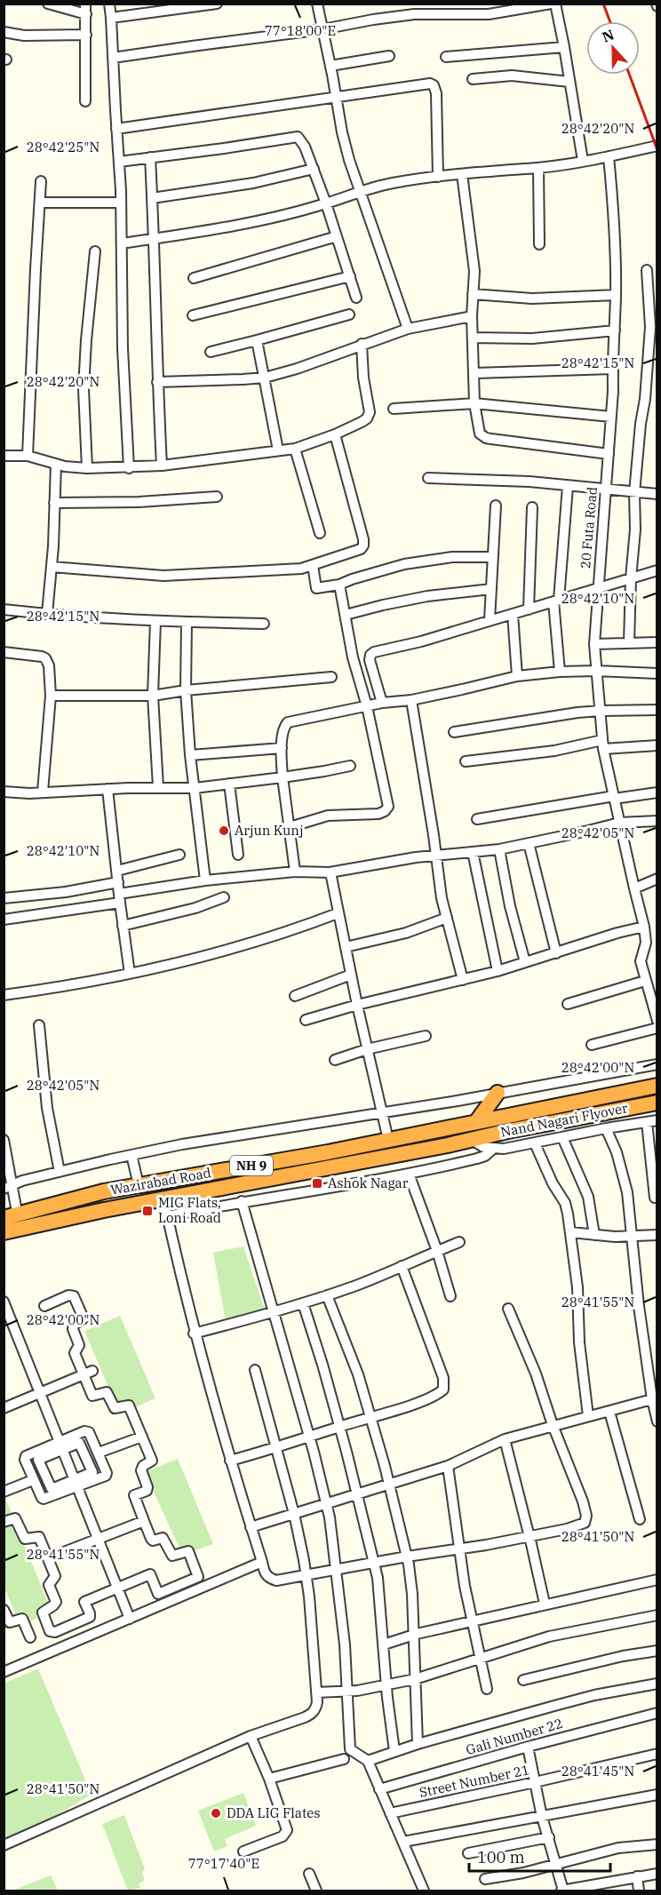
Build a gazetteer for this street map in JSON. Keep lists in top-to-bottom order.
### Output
{
  "streets": {
    "highway": ["Nand Nagari Flyover", "NH 9", "Wazirabad Road"],
    "street": ["20 Futa Road", "Gali Number 22", "Street Number 21"]
  },
  "crossings": [
    ["Nand Nagari Flyover", "Wazirabad Road"],
    ["NH 9", "Wazirabad Road"]
  ],
  "places": {
    "other": ["Arjun Kunj", "DDA LIG Flates"],
    "transit": ["Ashok Nagar", "MIG Flats, Loni Road"]
  },
  "scale_bar": "100 m",
  "north": "top",
  "coordinates": [
    "77°18'00\"E",
    "28°42'20\"N",
    "28°42'25\"N",
    "28°42'15\"N",
    "28°42'10\"N",
    "28°42'05\"N",
    "28°42'00\"N",
    "28°41'55\"N",
    "28°41'50\"N",
    "28°41'45\"N",
    "77°17'40\"E"
  ]
}
